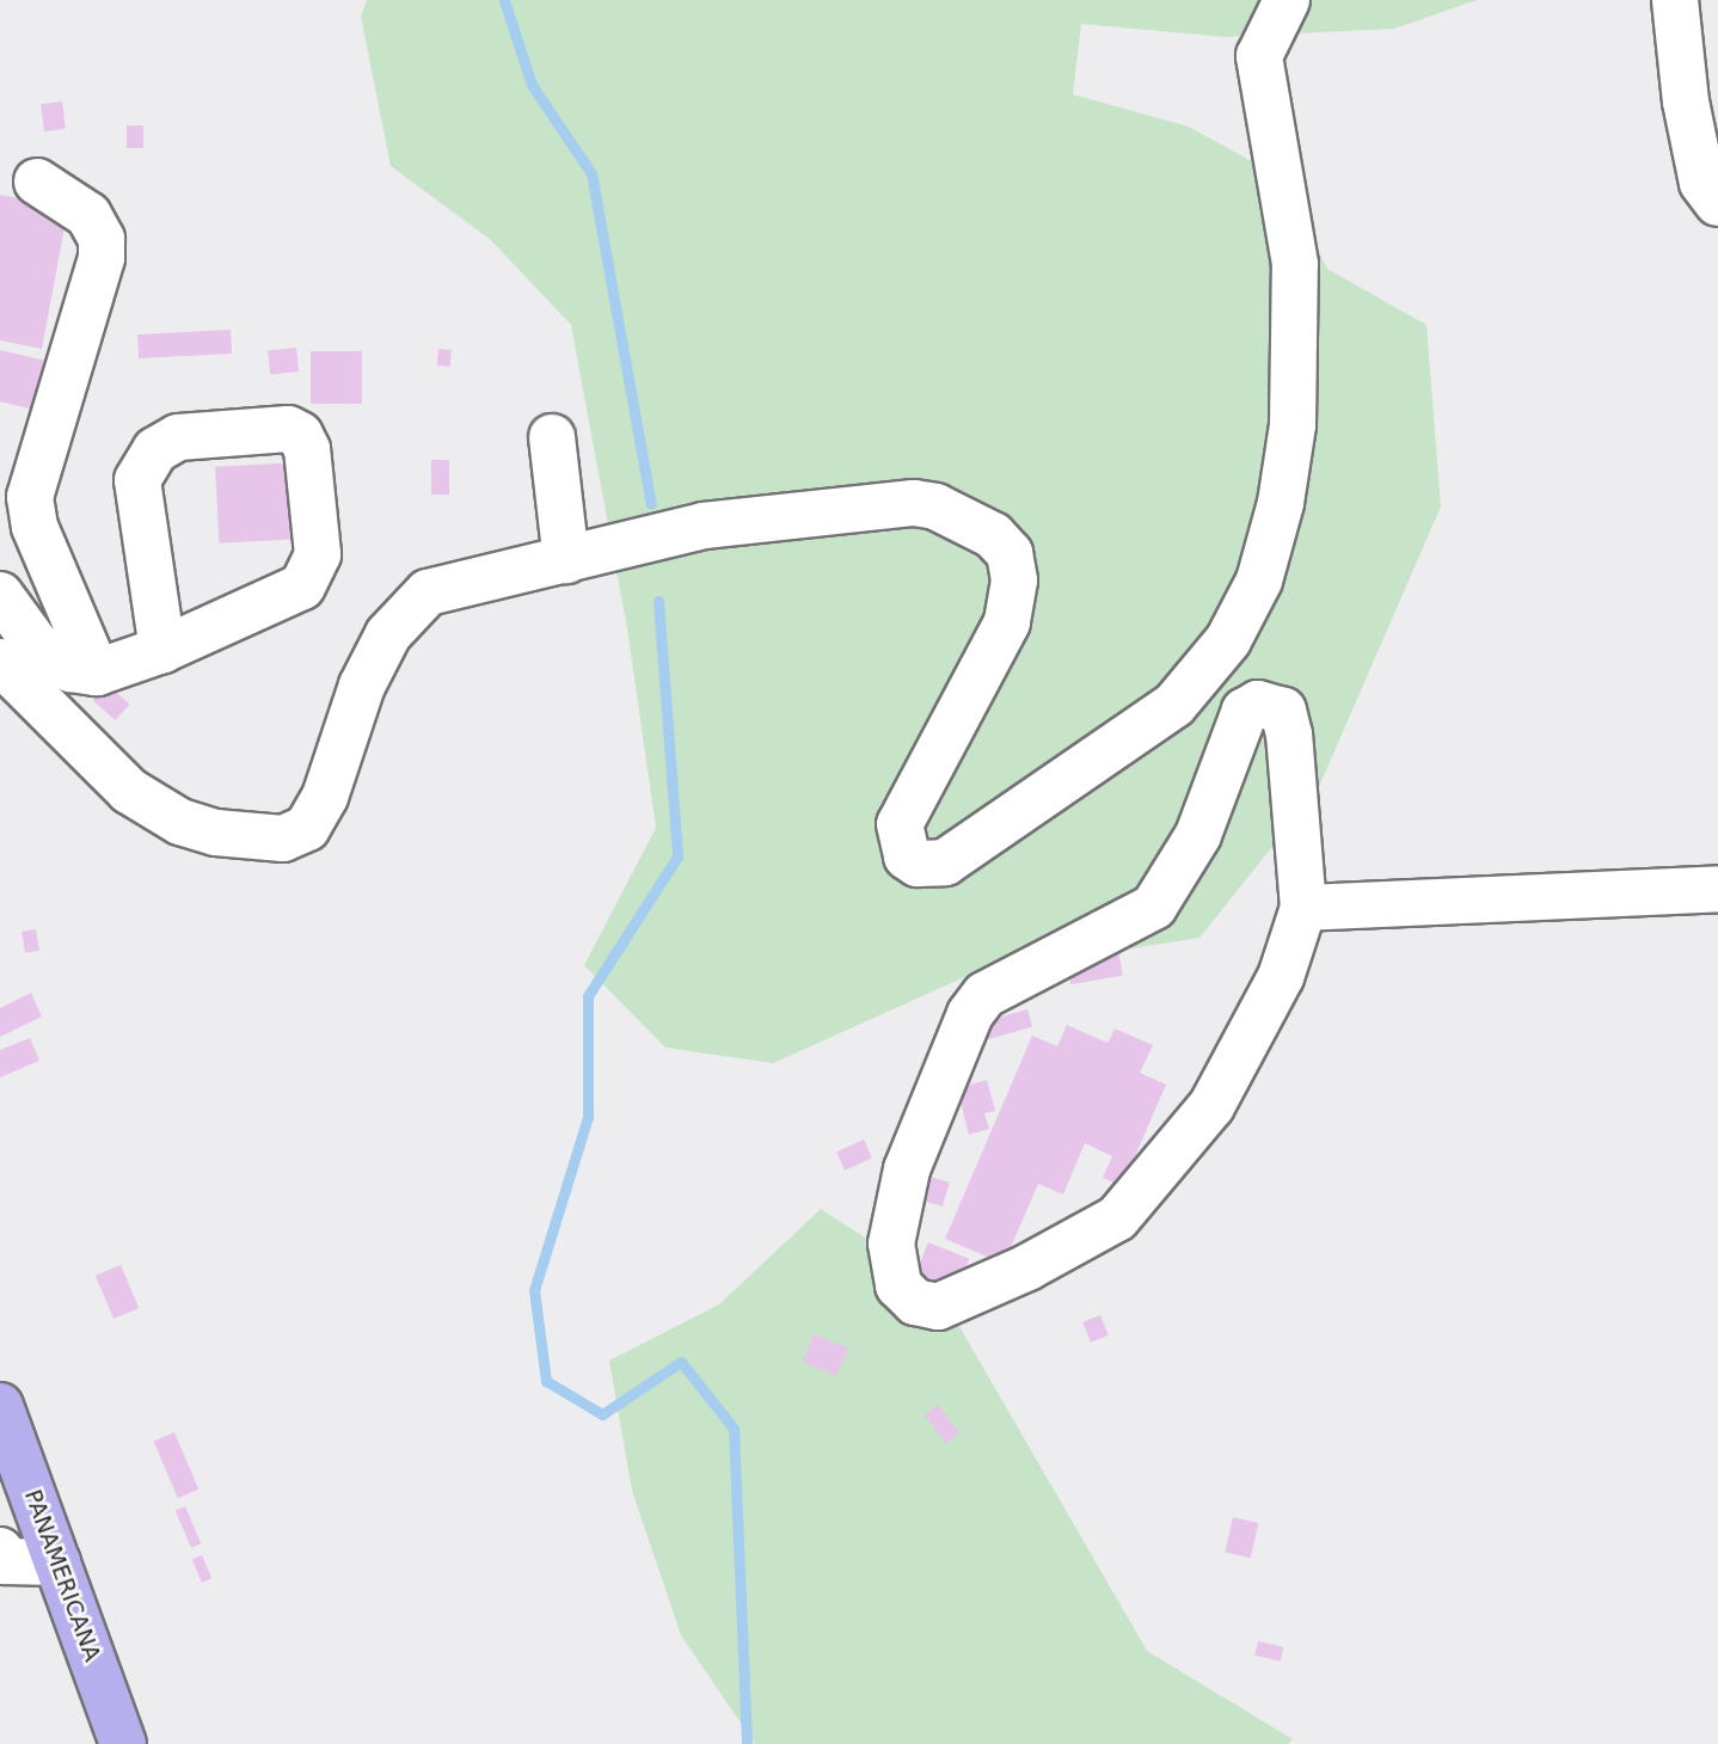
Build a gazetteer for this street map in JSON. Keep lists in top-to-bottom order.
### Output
{
  "streets": {
    "main road": ["PANAMERICANA"]
  }
}
